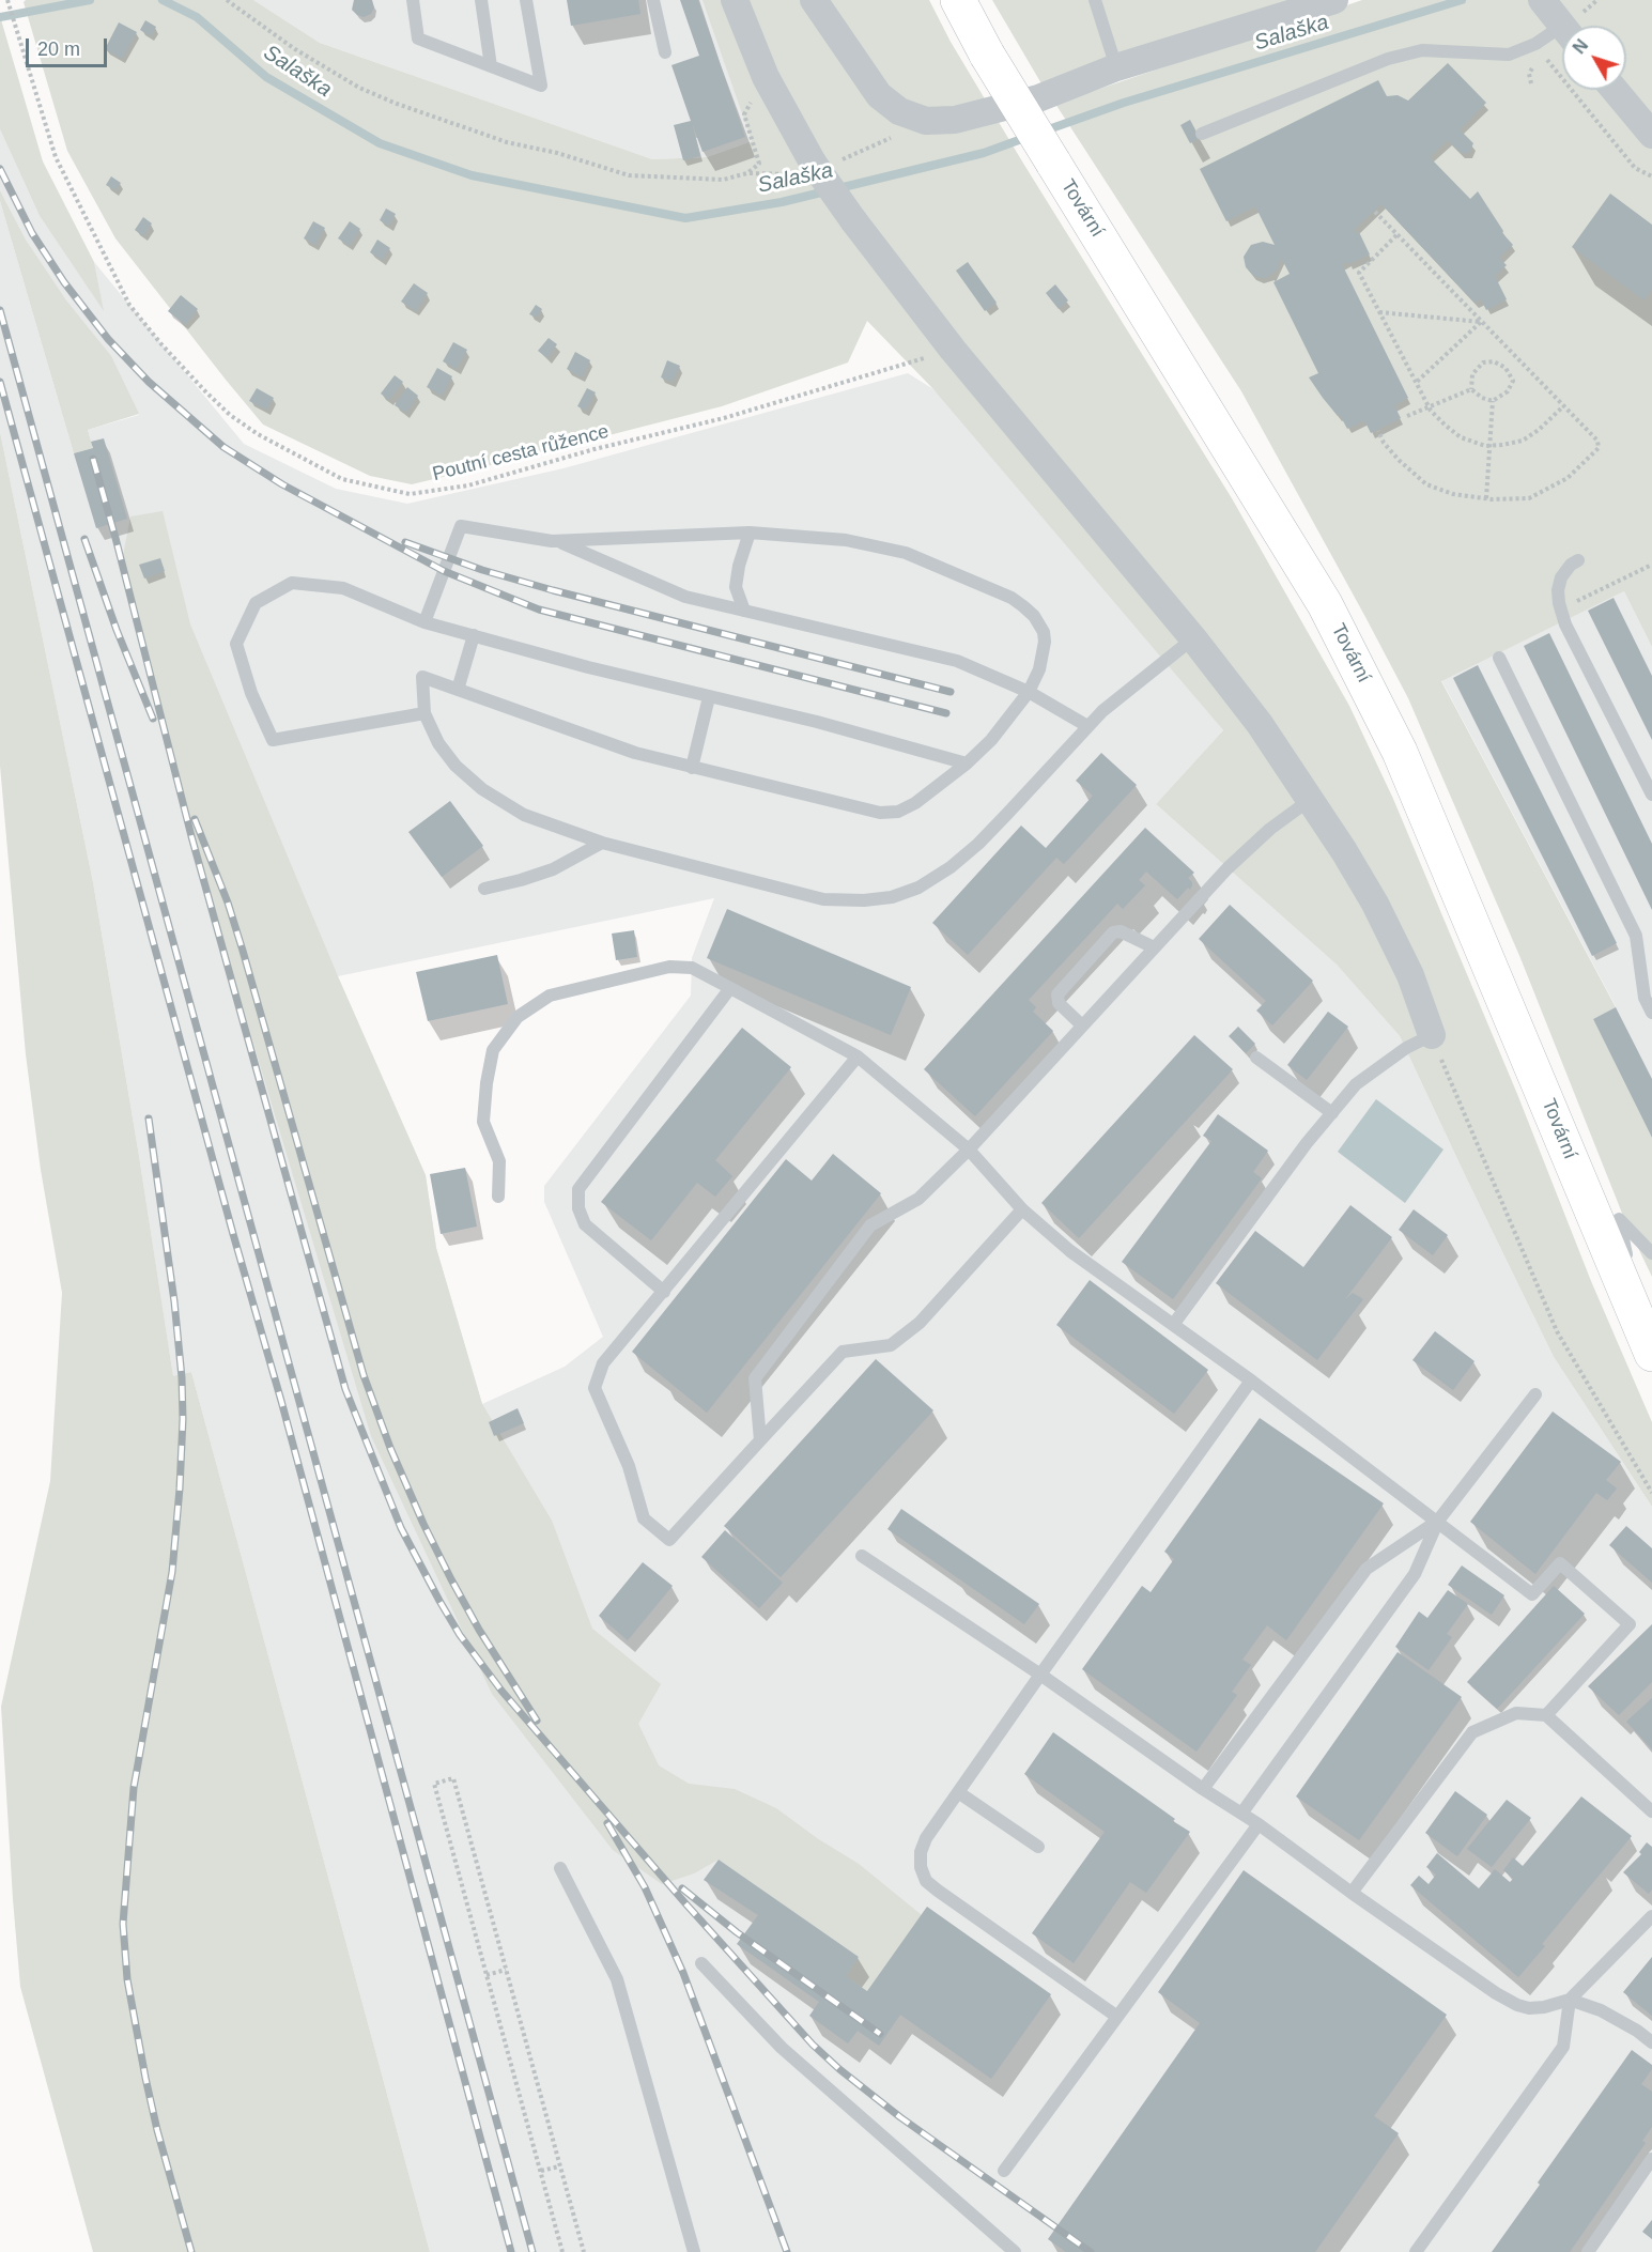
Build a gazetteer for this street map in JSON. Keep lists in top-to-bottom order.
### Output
{
  "streets": {
    "main road": ["Tovární"],
    "path": ["Poutní cesta růžence"]
  },
  "water": ["Salaška"],
  "scale_bar": "20 m",
  "north": "top left"
}
